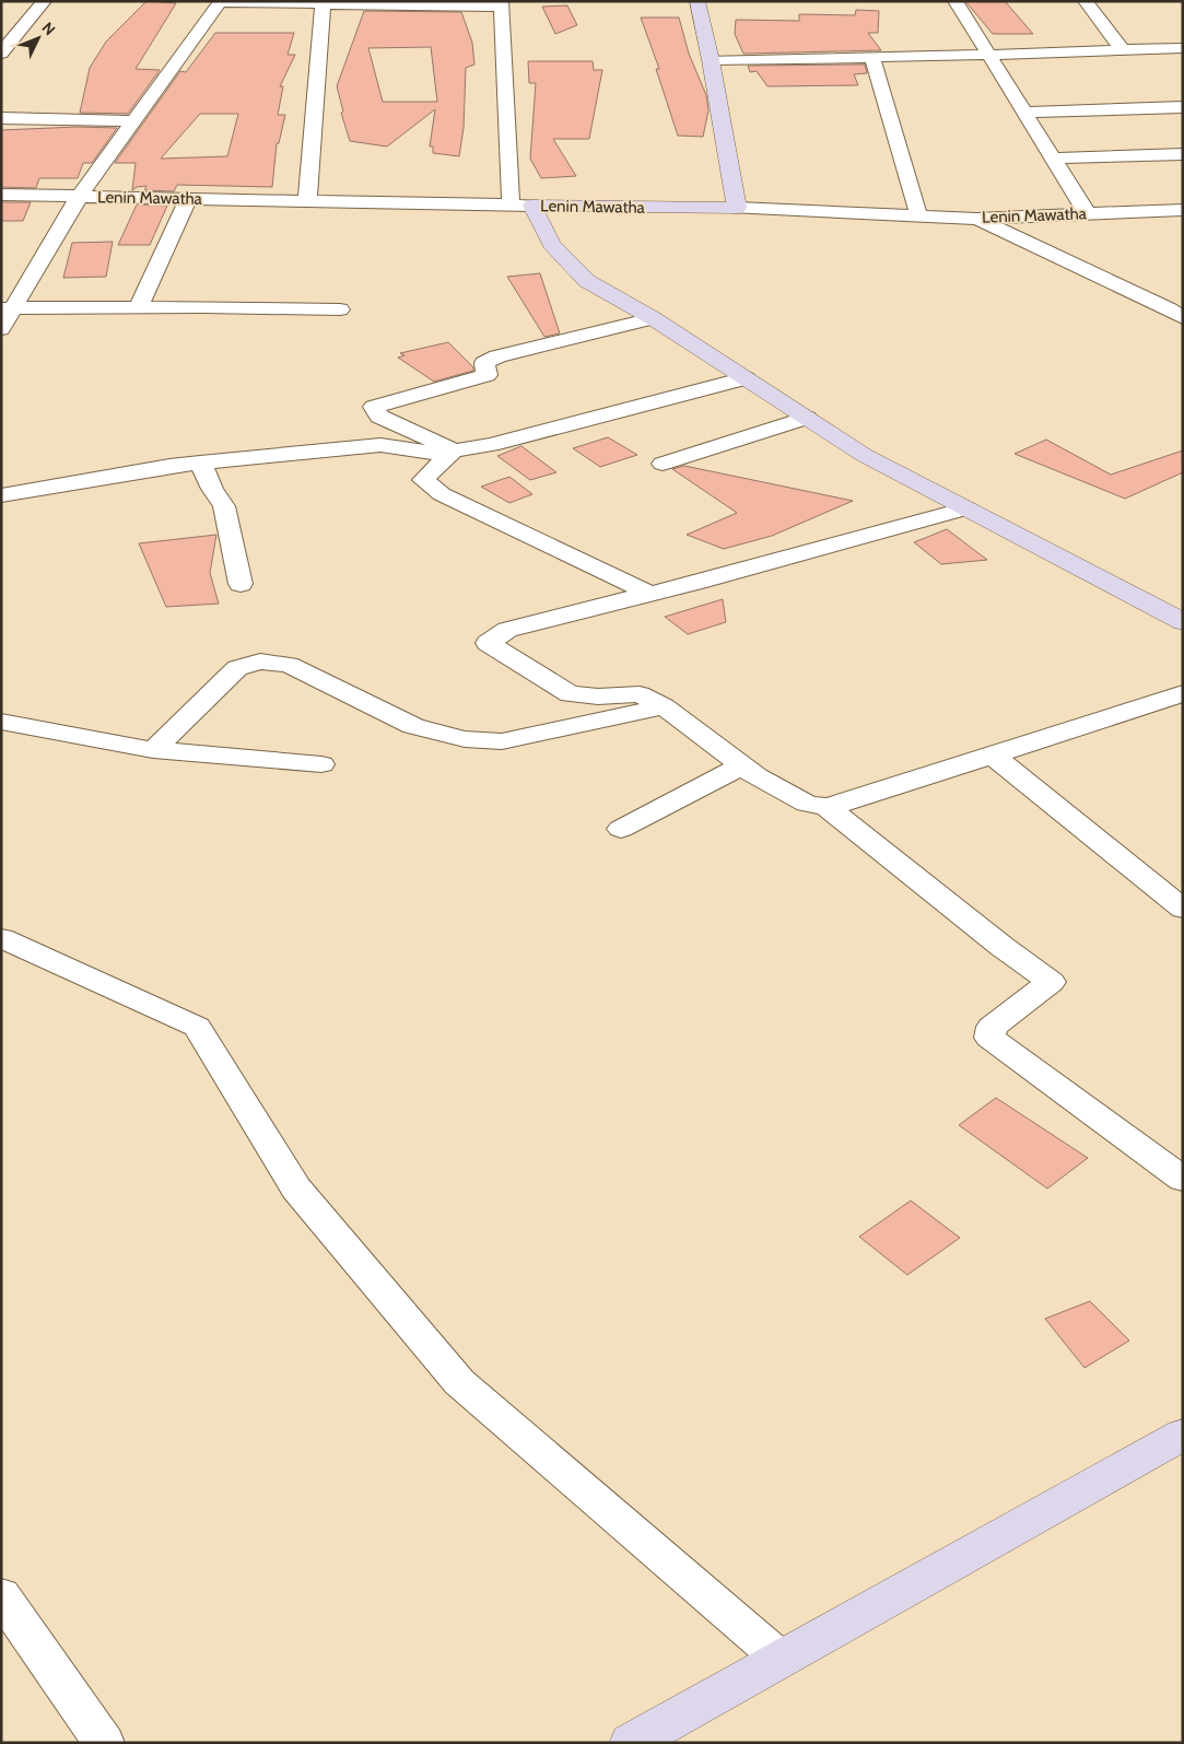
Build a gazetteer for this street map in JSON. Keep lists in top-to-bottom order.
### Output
{
  "streets": {
    "street": ["Lenin Mawatha"]
  },
  "north": "top right"
}
